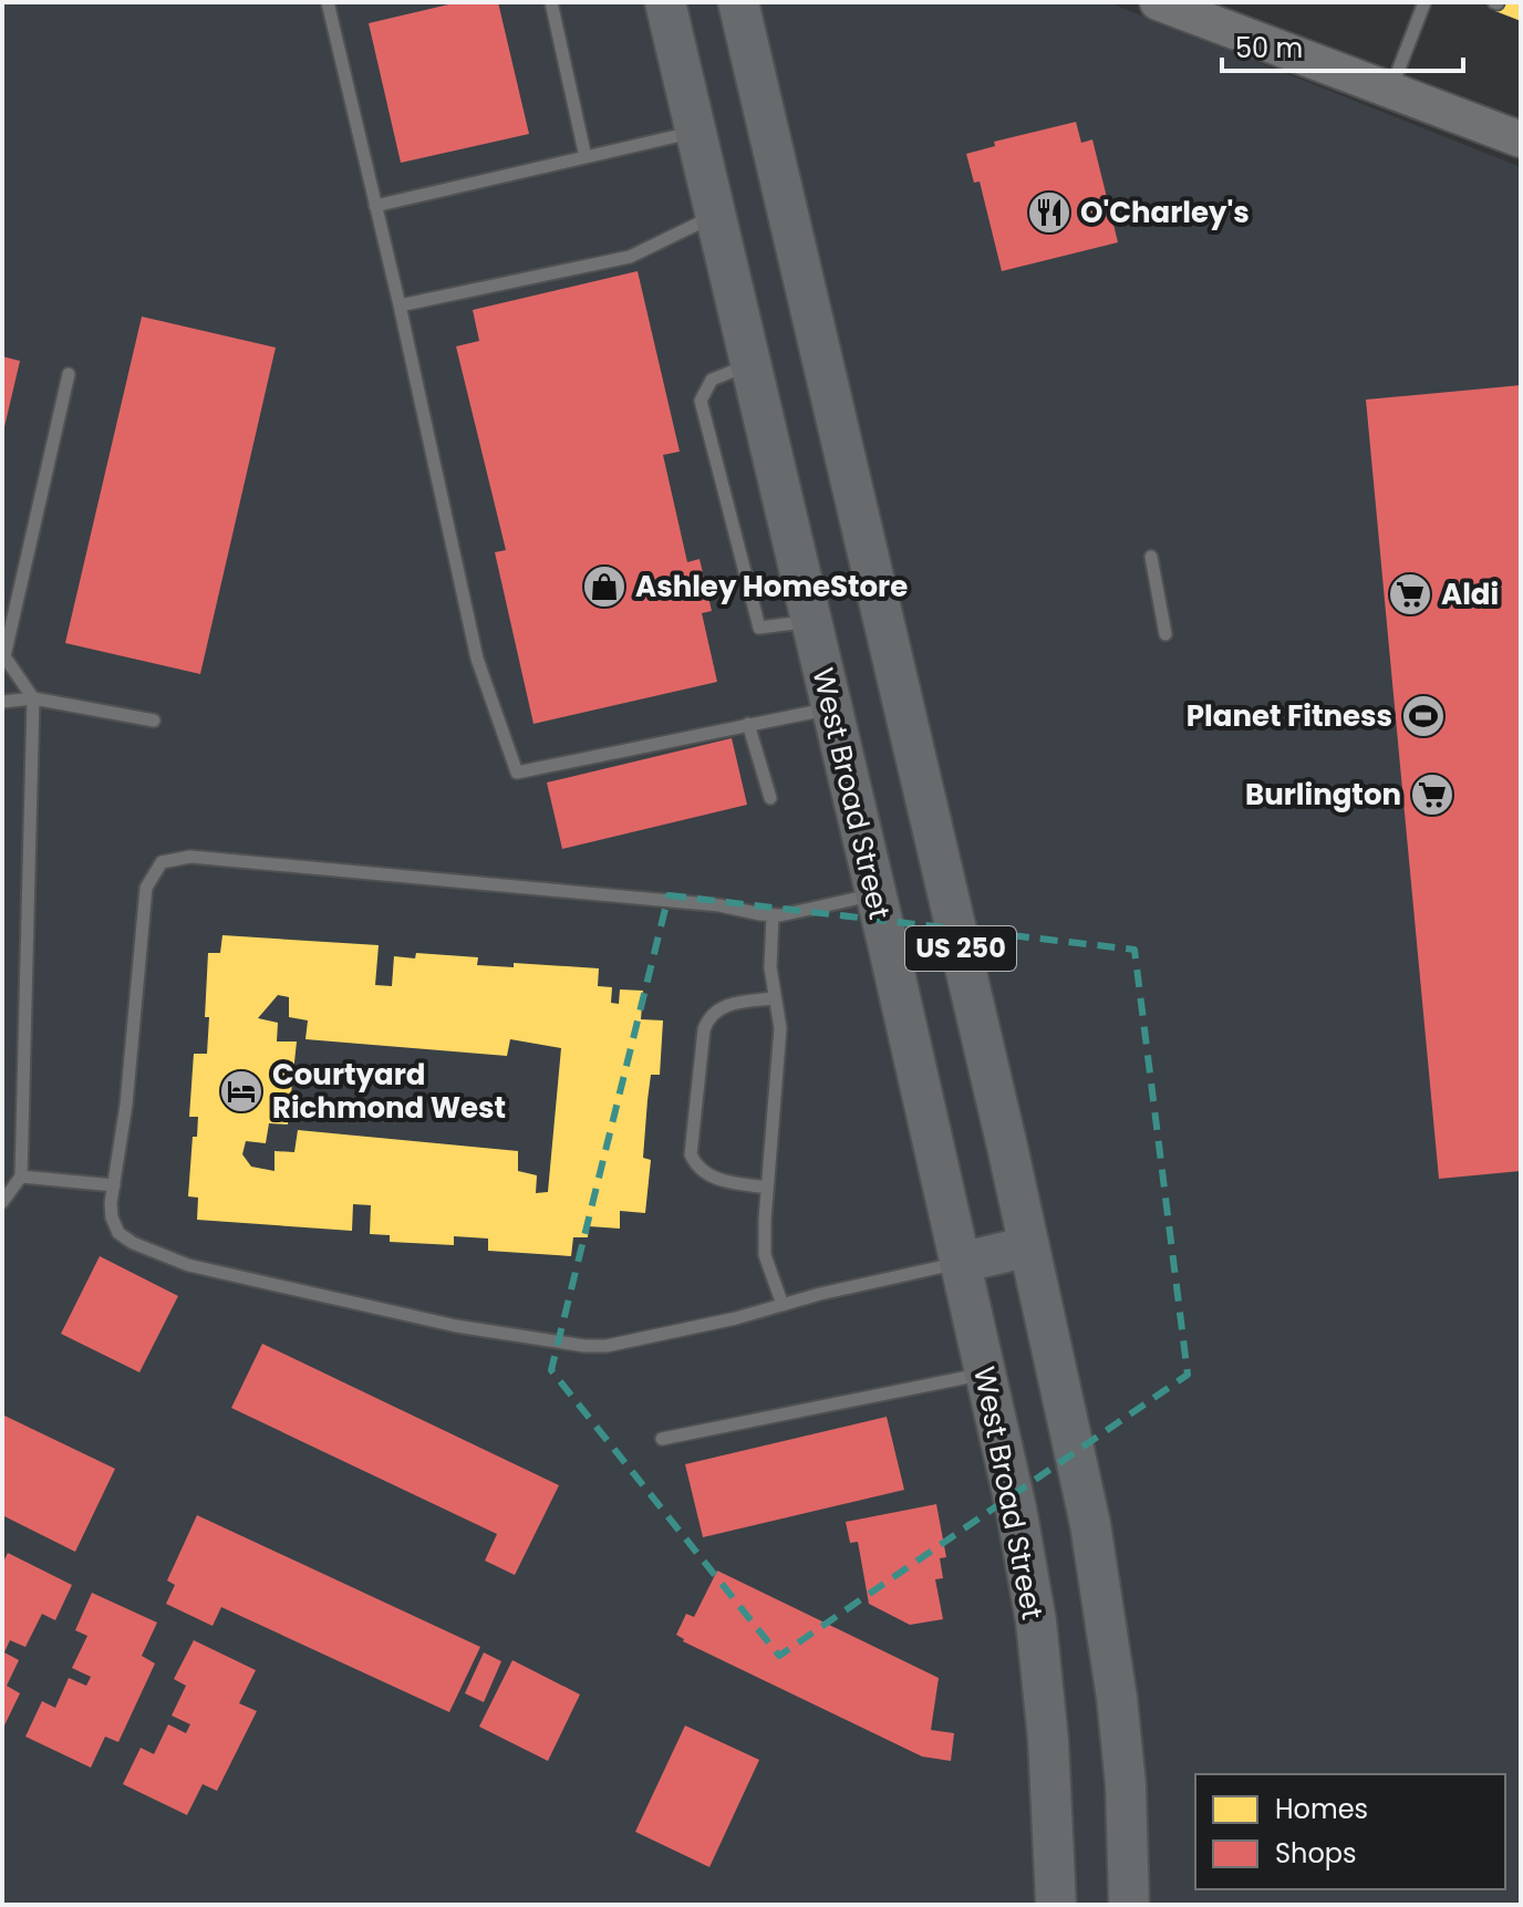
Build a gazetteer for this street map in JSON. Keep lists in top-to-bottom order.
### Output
{
  "streets": {
    "main road": ["West Broad Street", "US 250"]
  },
  "places": {
    "restaurant": ["O'Charley's"],
    "shop": ["Ashley HomeStore"],
    "supermarket": ["Aldi", "Burlington"],
    "sports": ["Planet Fitness"],
    "hotel": ["Courtyard Richmond West"]
  },
  "legend": ["Homes", "Shops"],
  "scale_bar": "50 m"
}
